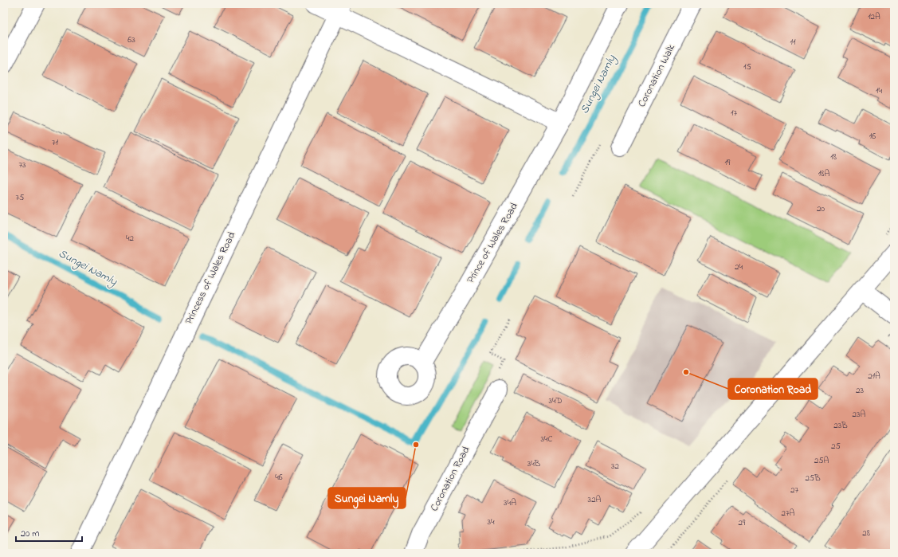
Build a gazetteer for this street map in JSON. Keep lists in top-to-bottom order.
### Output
{
  "streets": {
    "street": [
      "Coronation Walk",
      "Prince of Wales Road",
      "Princess of Wales Road",
      "Coronation Road"
    ]
  },
  "water": ["Sungei Namly"],
  "places": ["Coronation Road", "Sungei Namly"],
  "house_numbers": [
    "12A",
    "63",
    "11",
    "15",
    "14",
    "17",
    "16",
    "71",
    "18",
    "19",
    "73",
    "18A",
    "75",
    "20",
    "42",
    "24",
    "21A",
    "23",
    "34D",
    "23A",
    "23B",
    "34C",
    "25",
    "25A",
    "34B",
    "32",
    "46",
    "25B",
    "27",
    "32A",
    "34A",
    "27A",
    "34",
    "29",
    "28"
  ],
  "scale_bar": "20 m"
}
